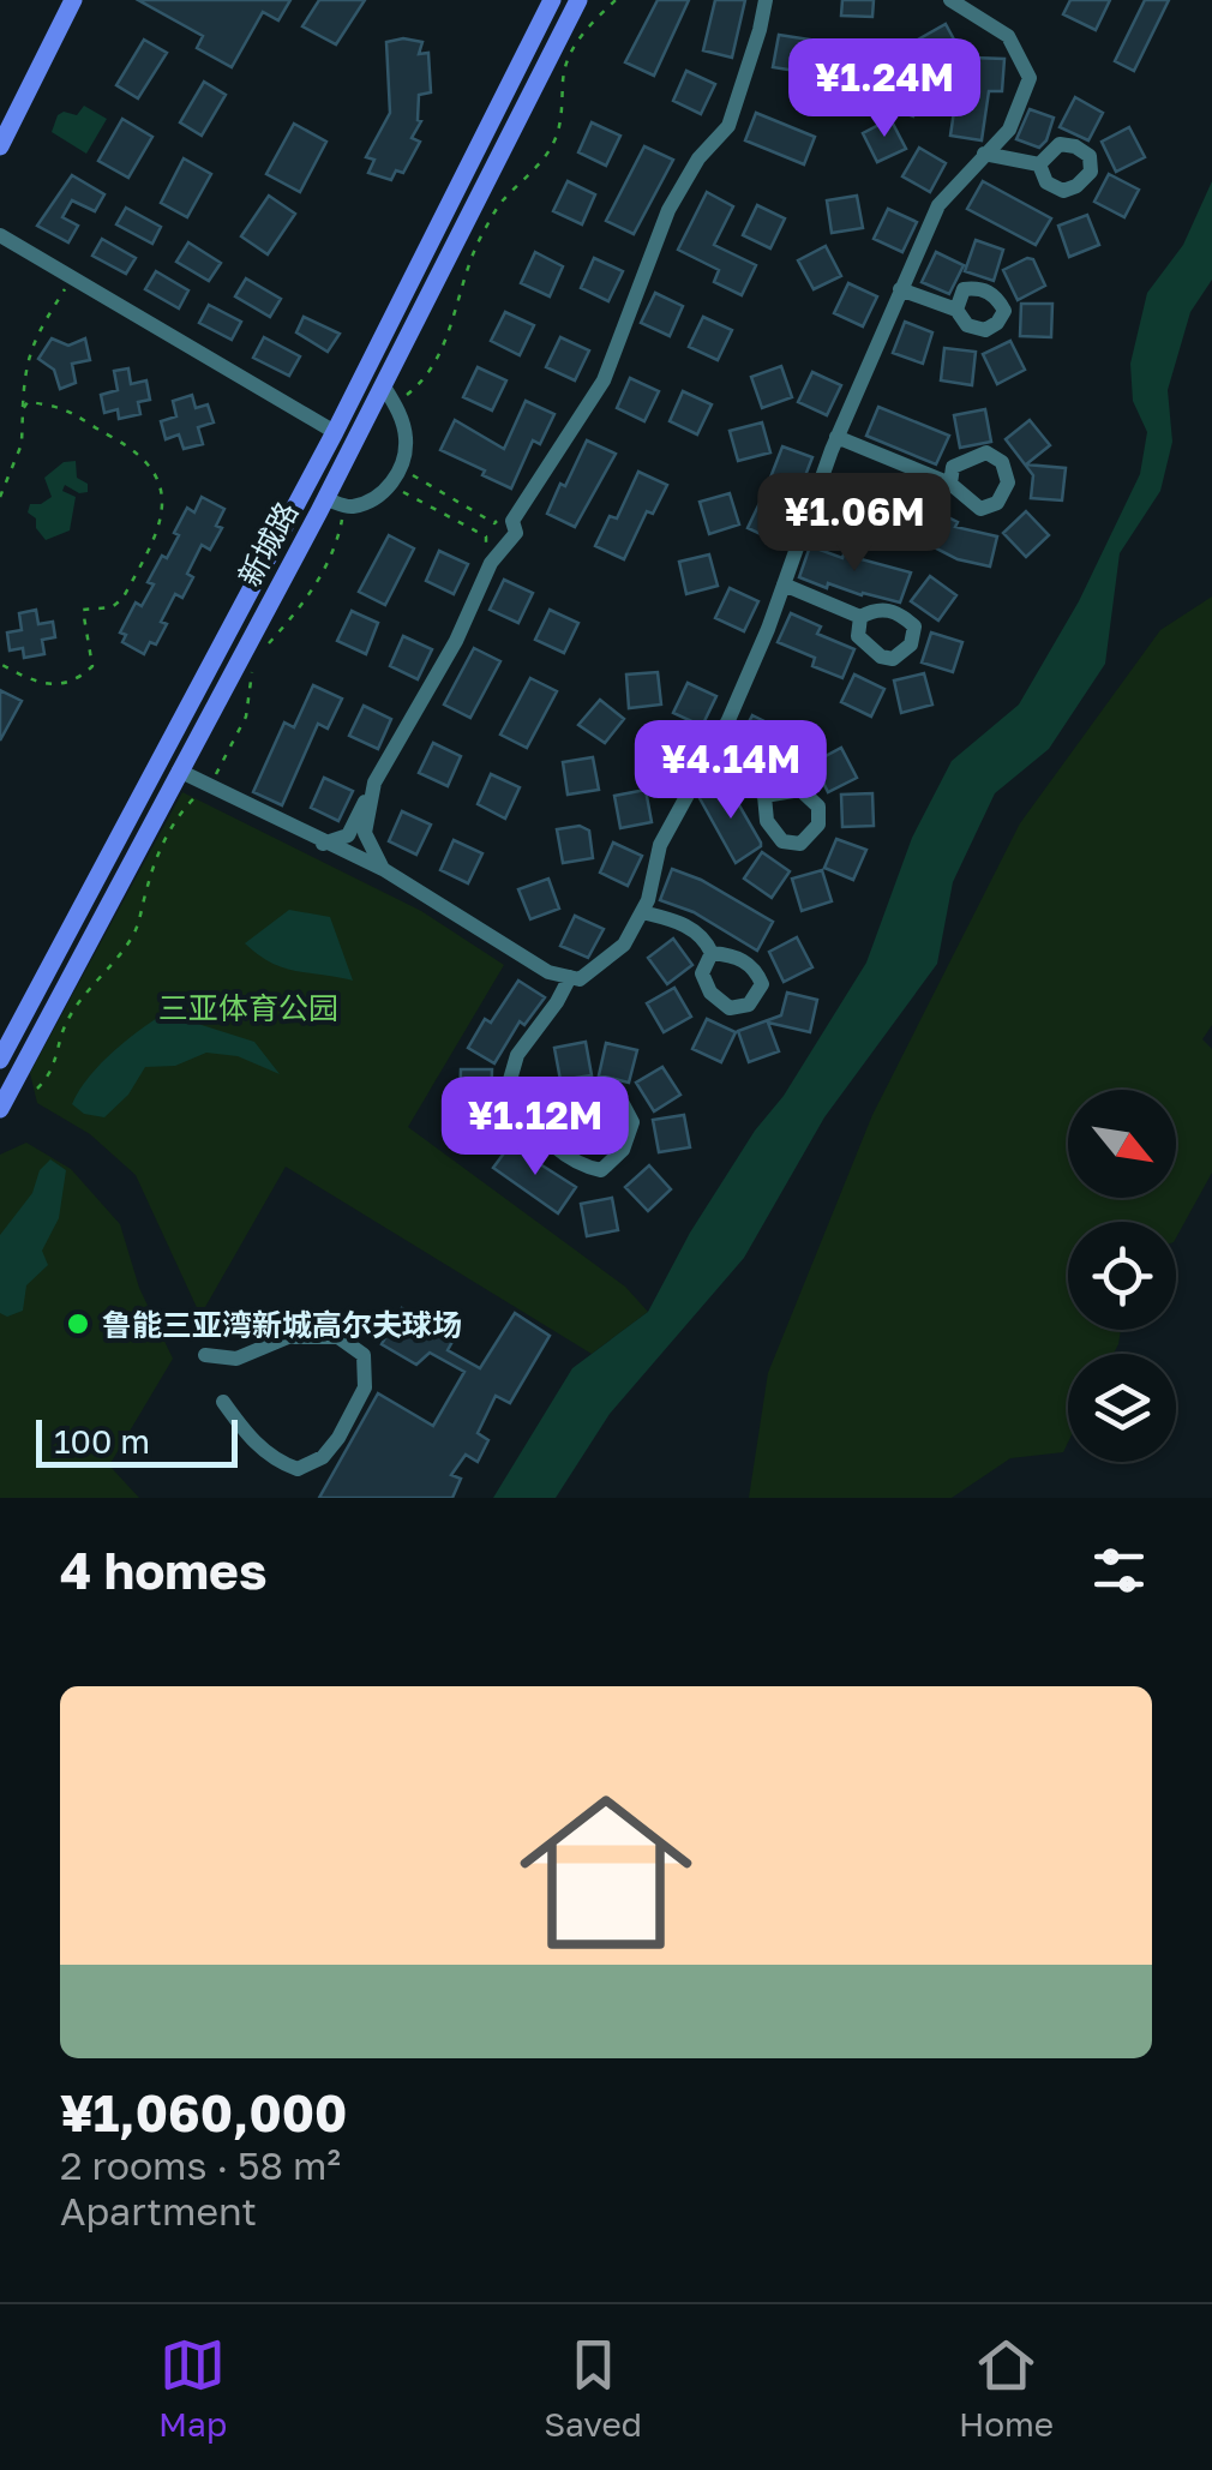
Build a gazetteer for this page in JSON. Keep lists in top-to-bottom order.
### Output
{
  "streets": {
    "main road": ["新城路"]
  },
  "parks": ["三亚体育公园"],
  "places": ["鲁能三亚湾新城高尔夫球场"],
  "scale_bar": "100 m",
  "north": "bottom right",
  "page": {
    "price": [
      "¥1.24M",
      "¥1.06M",
      "¥4.14M",
      "¥1.12M"
    ],
    "scale": "100 m",
    "heading": "4 homes",
    "list": [
      {
        "name": "¥1,060,000",
        "note": "2 rooms · 58 m² · Apartment"
      }
    ],
    "tabs": ["Map", "Saved", "Home"]
  }
}
